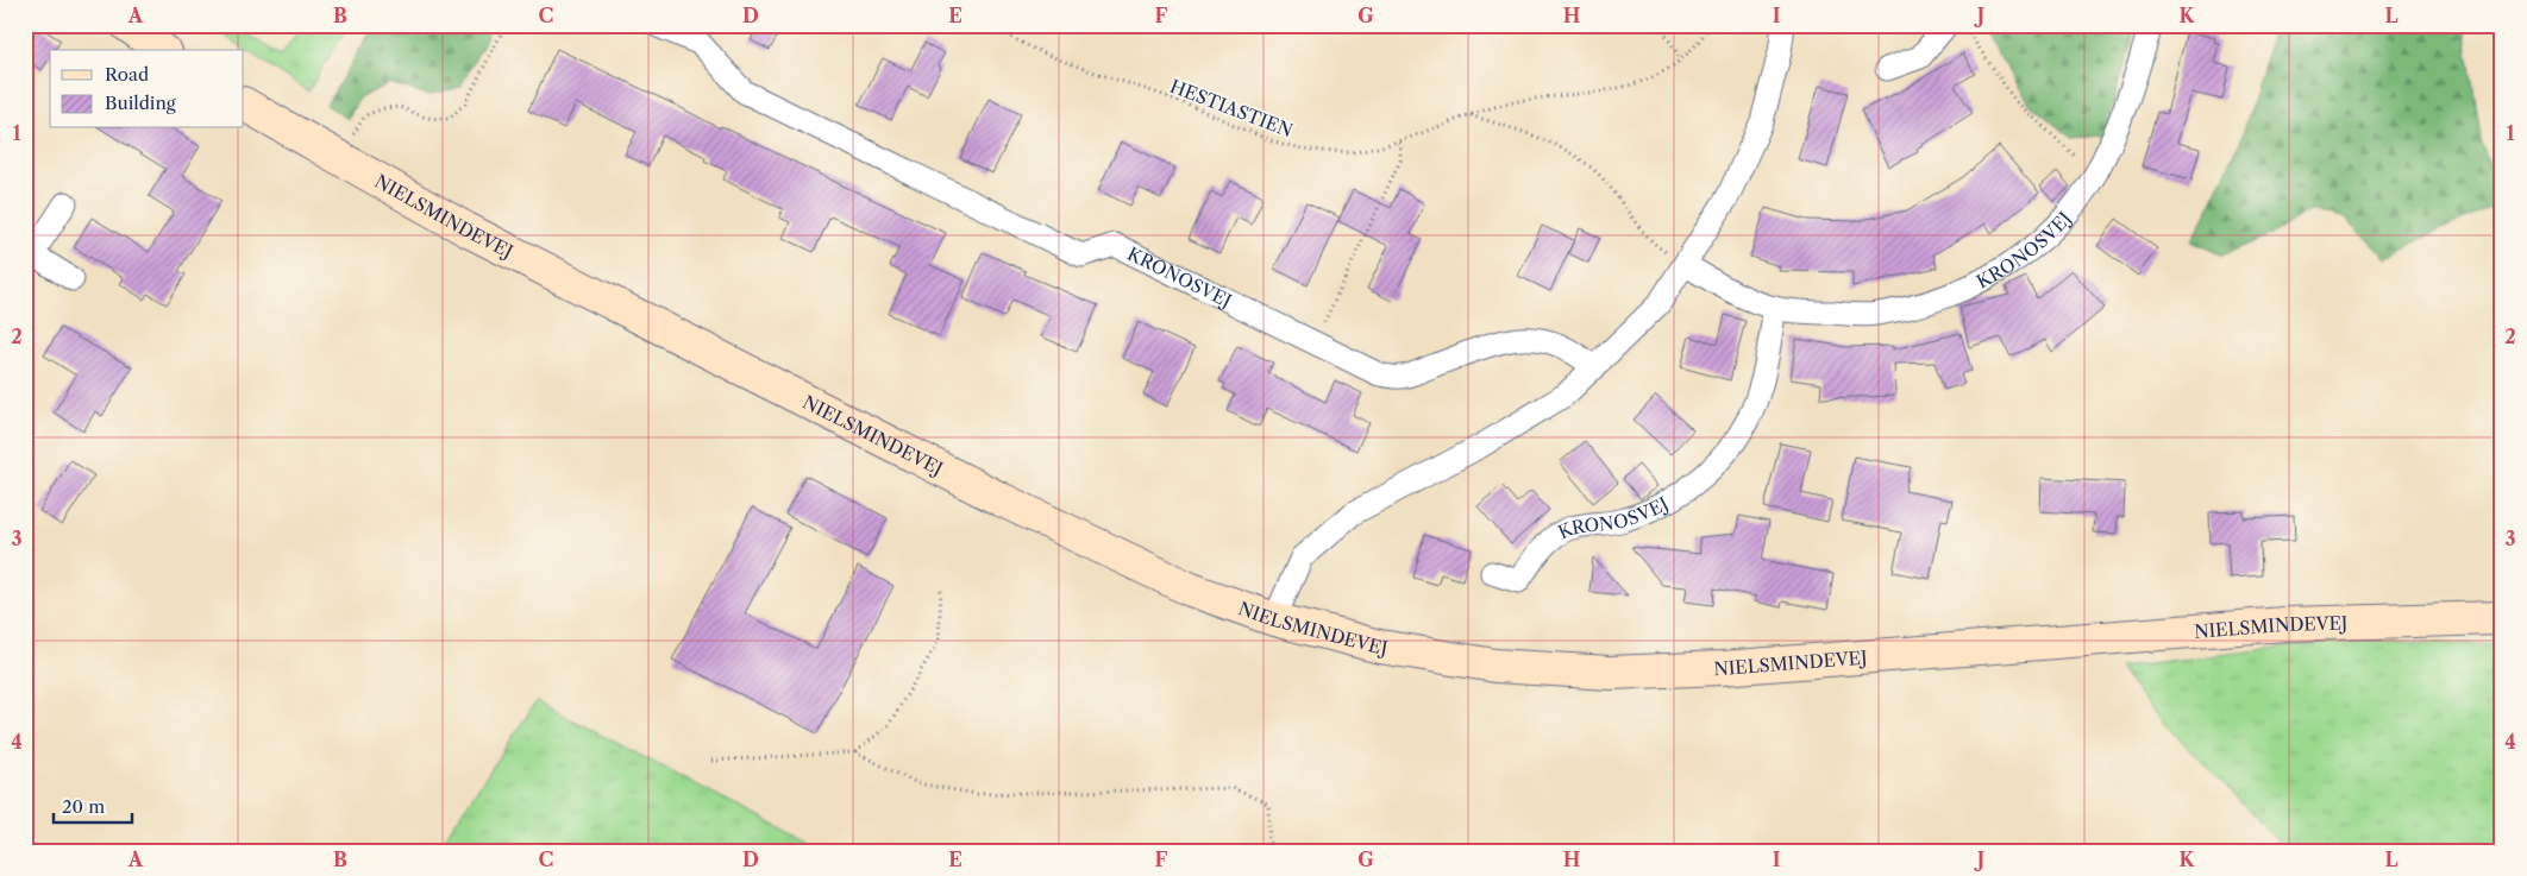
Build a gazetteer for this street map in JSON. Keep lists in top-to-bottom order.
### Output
{
  "streets": {
    "street": ["NIELSMINDEVEJ", "KRONOSVEJ"],
    "path": ["HESTIASTIEN"]
  },
  "legend": ["Road", "Building"],
  "scale_bar": "20 m",
  "grid": {
    "columns": [
      "A",
      "B",
      "C",
      "D",
      "E",
      "F",
      "G",
      "H",
      "I",
      "J",
      "K",
      "L"
    ],
    "rows": [
      "1",
      "2",
      "3",
      "4"
    ]
  }
}
